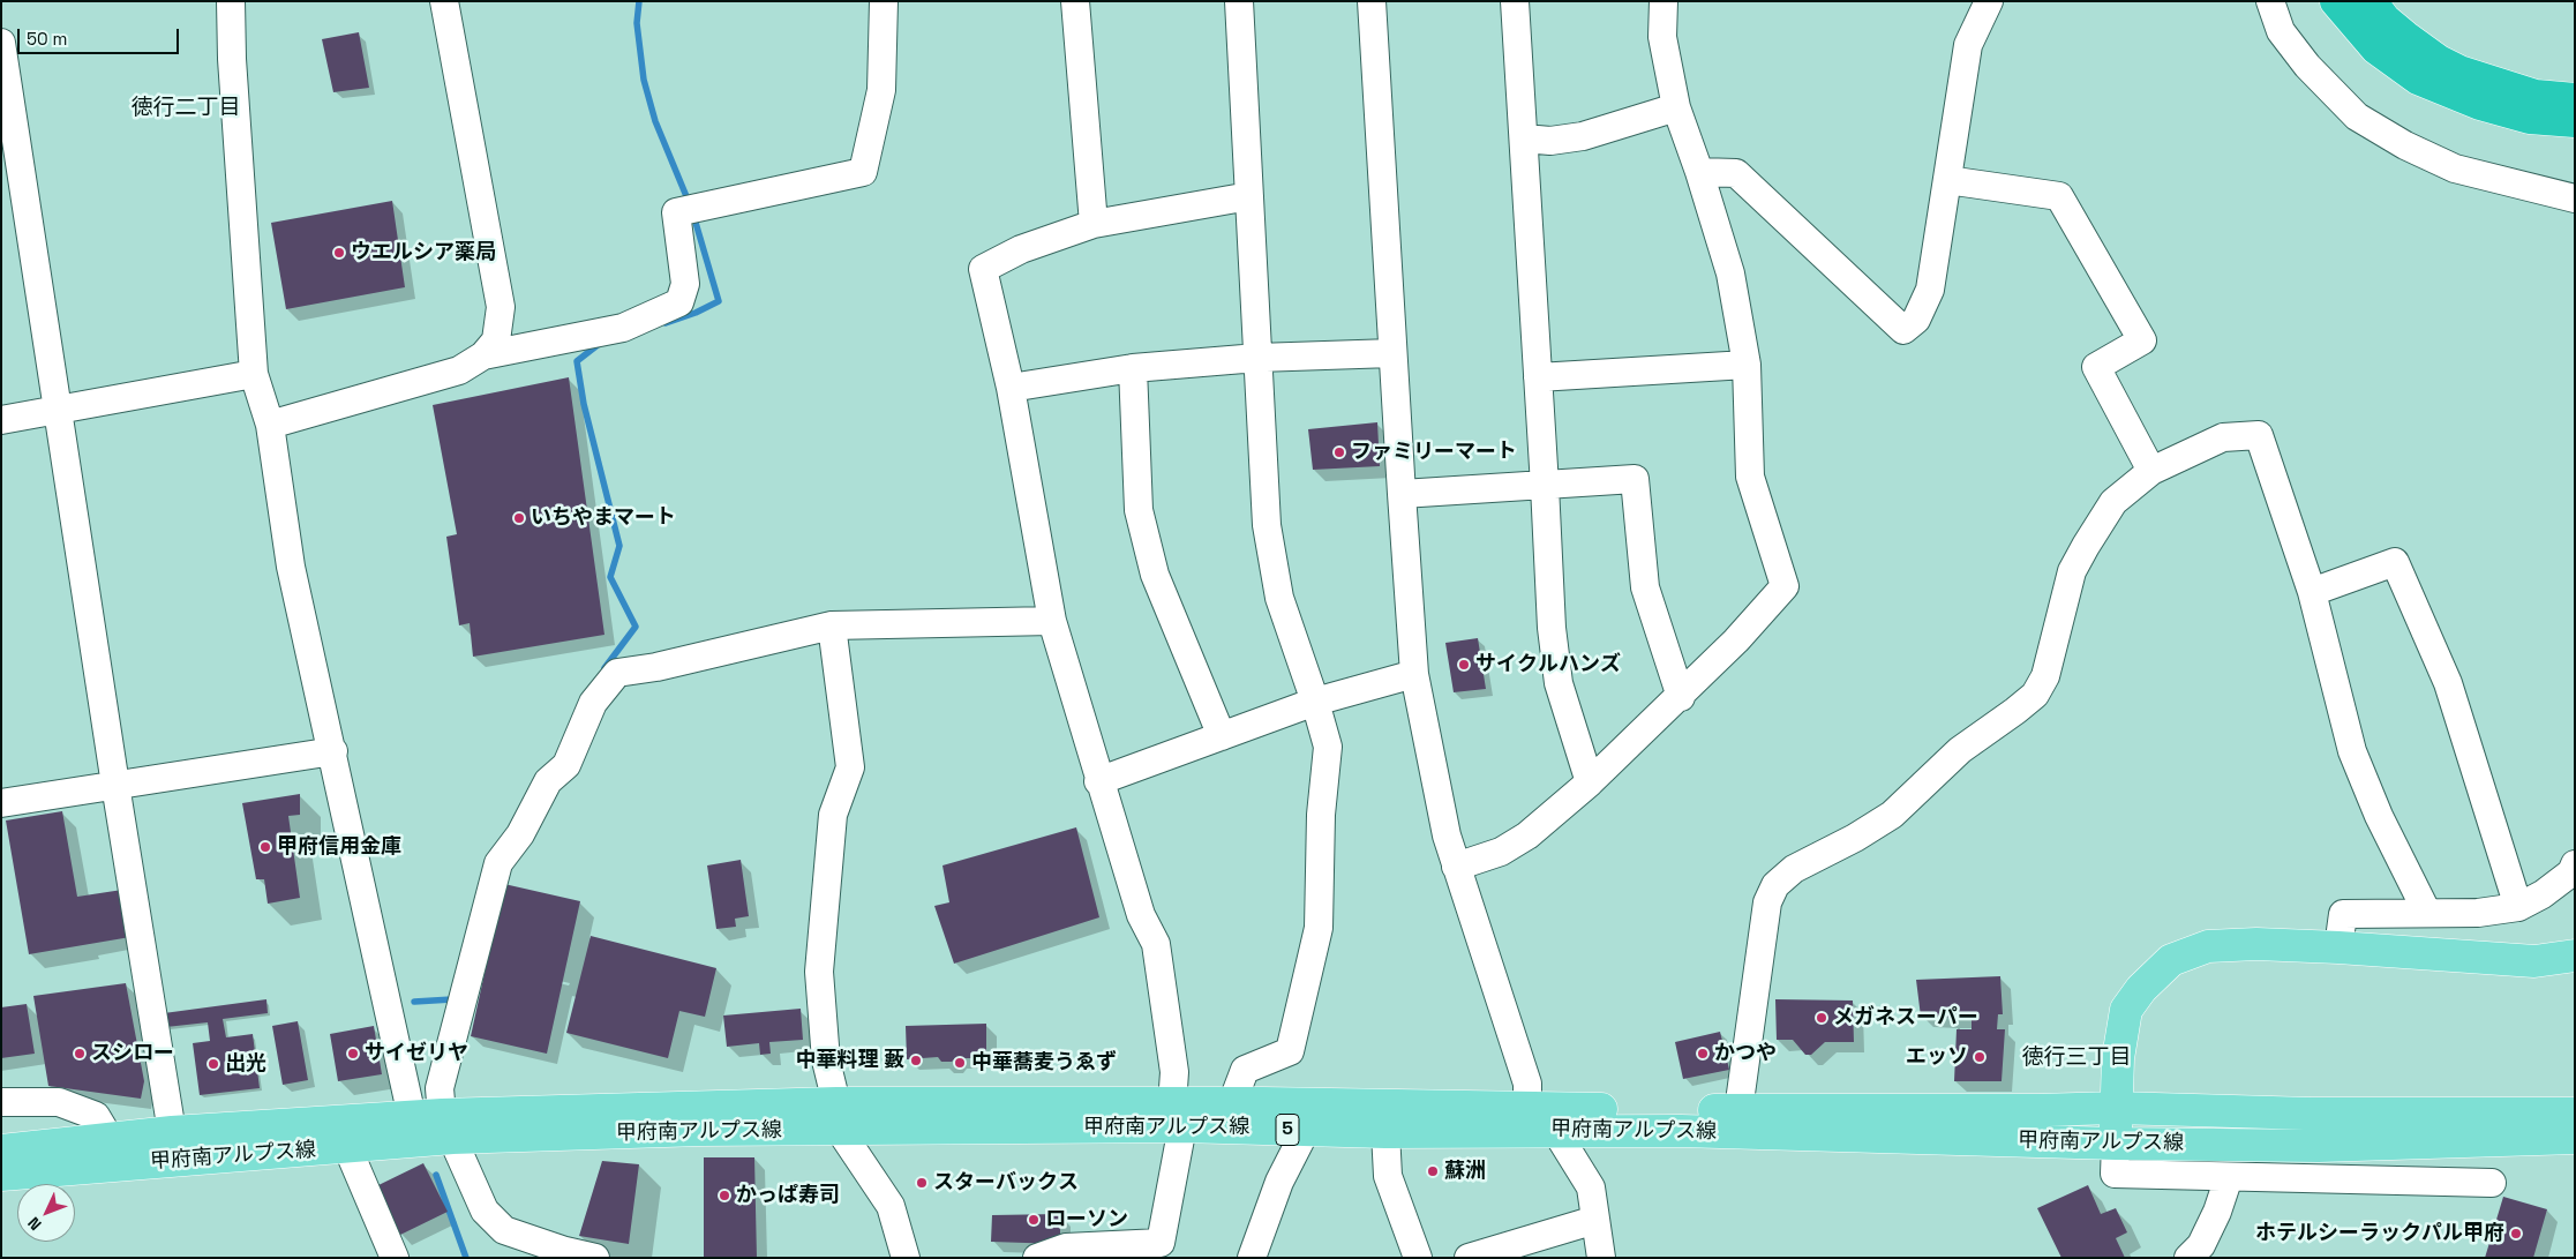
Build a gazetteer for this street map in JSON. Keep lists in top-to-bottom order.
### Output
{
  "streets": {
    "main road": ["甲府南アルプス線", "5"]
  },
  "districts": ["徳行二丁目", "徳行三丁目"],
  "places": [
    "ウエルシア薬局",
    "ファミリーマート",
    "いちやまマート",
    "サイクルハンズ",
    "甲府信用金庫",
    "メガネスーパー",
    "スシロー",
    "サイゼリヤ",
    "かつや",
    "エッソ",
    "中華料理 藪",
    "中華蕎麦うゑず",
    "出光",
    "蘇洲",
    "スターバックス",
    "かっぱ寿司",
    "ローソン",
    "ホテルシーラックパル甲府"
  ],
  "scale_bar": "50 m",
  "north": "bottom left"
}
